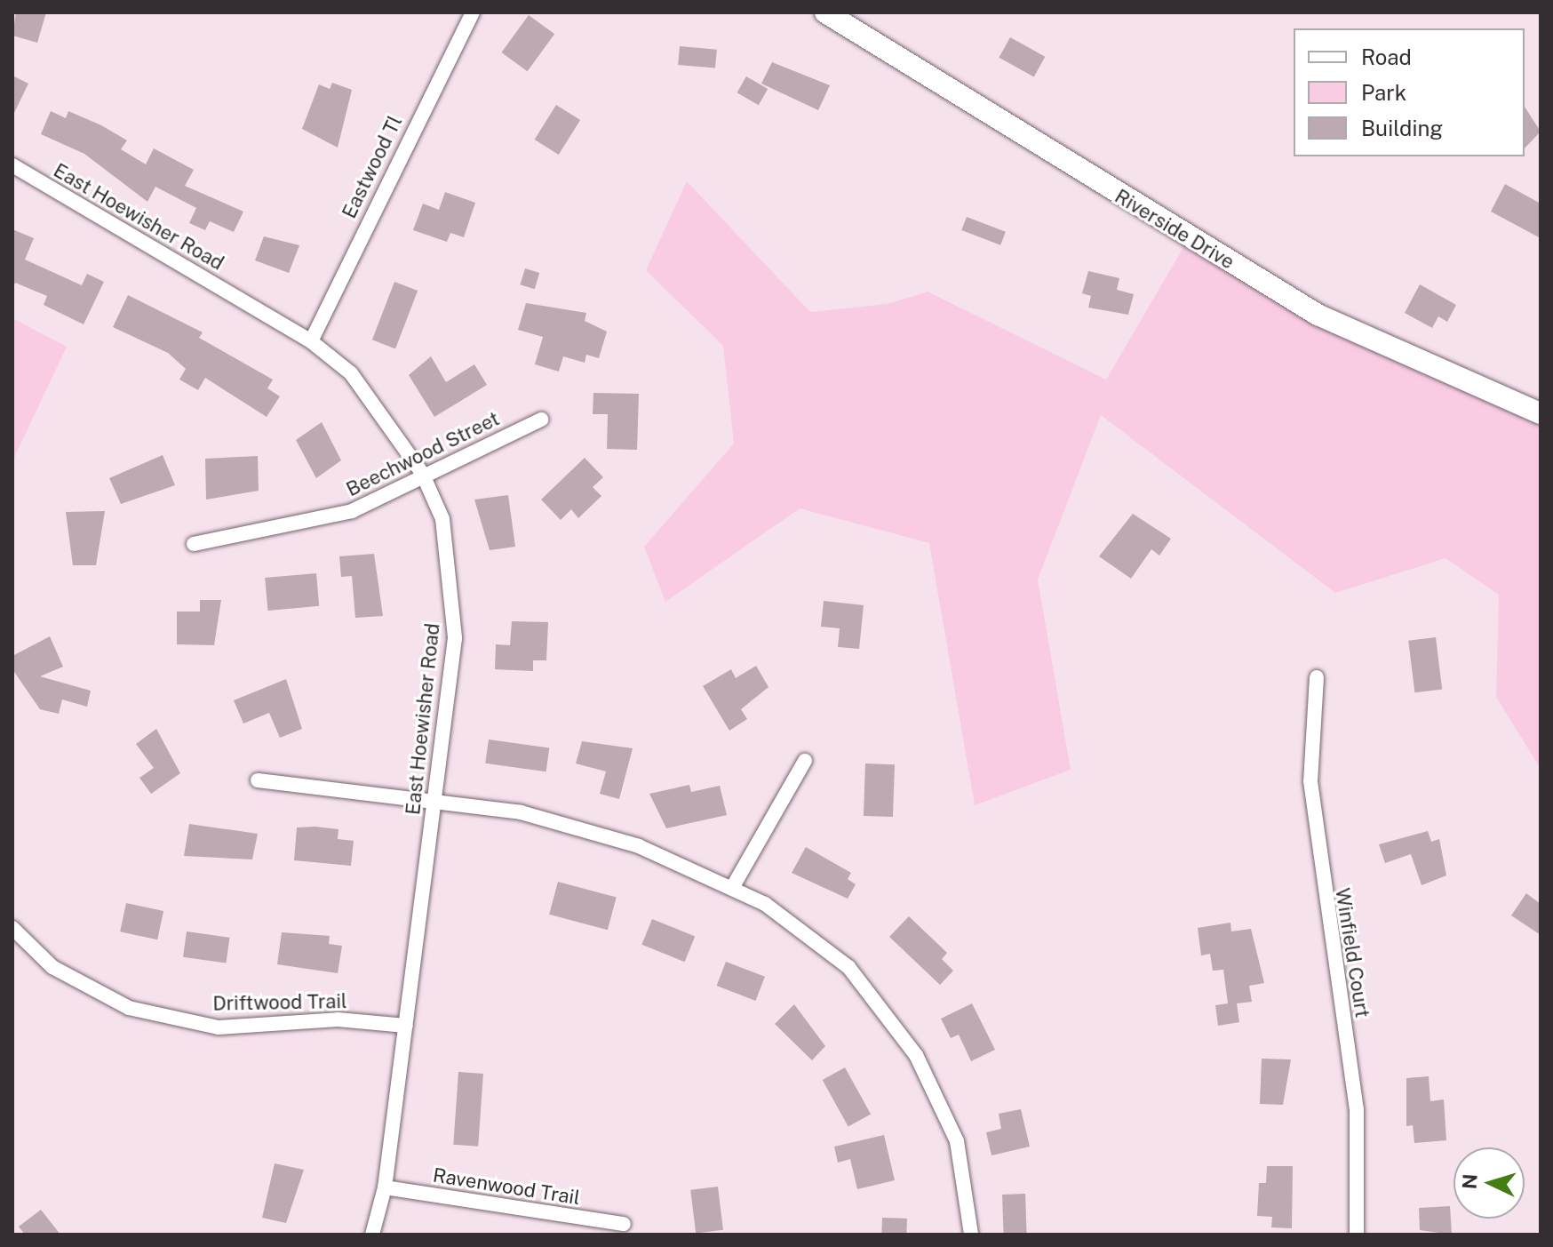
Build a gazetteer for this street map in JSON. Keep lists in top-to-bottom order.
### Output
{
  "streets": {
    "main road": ["Riverside Drive"],
    "street": [
      "Eastwood Tl",
      "East Hoewisher Road",
      "Beechwood Street",
      "Winfield Court",
      "Driftwood Trail",
      "Ravenwood Trail"
    ]
  },
  "crossings": [
    ["Eastwood Tl", "East Hoewisher Road"],
    ["East Hoewisher Road", "Beechwood Street"],
    ["East Hoewisher Road", "Driftwood Trail"],
    ["East Hoewisher Road", "Ravenwood Trail"]
  ],
  "legend": ["Road", "Park", "Building"],
  "north": "left"
}
